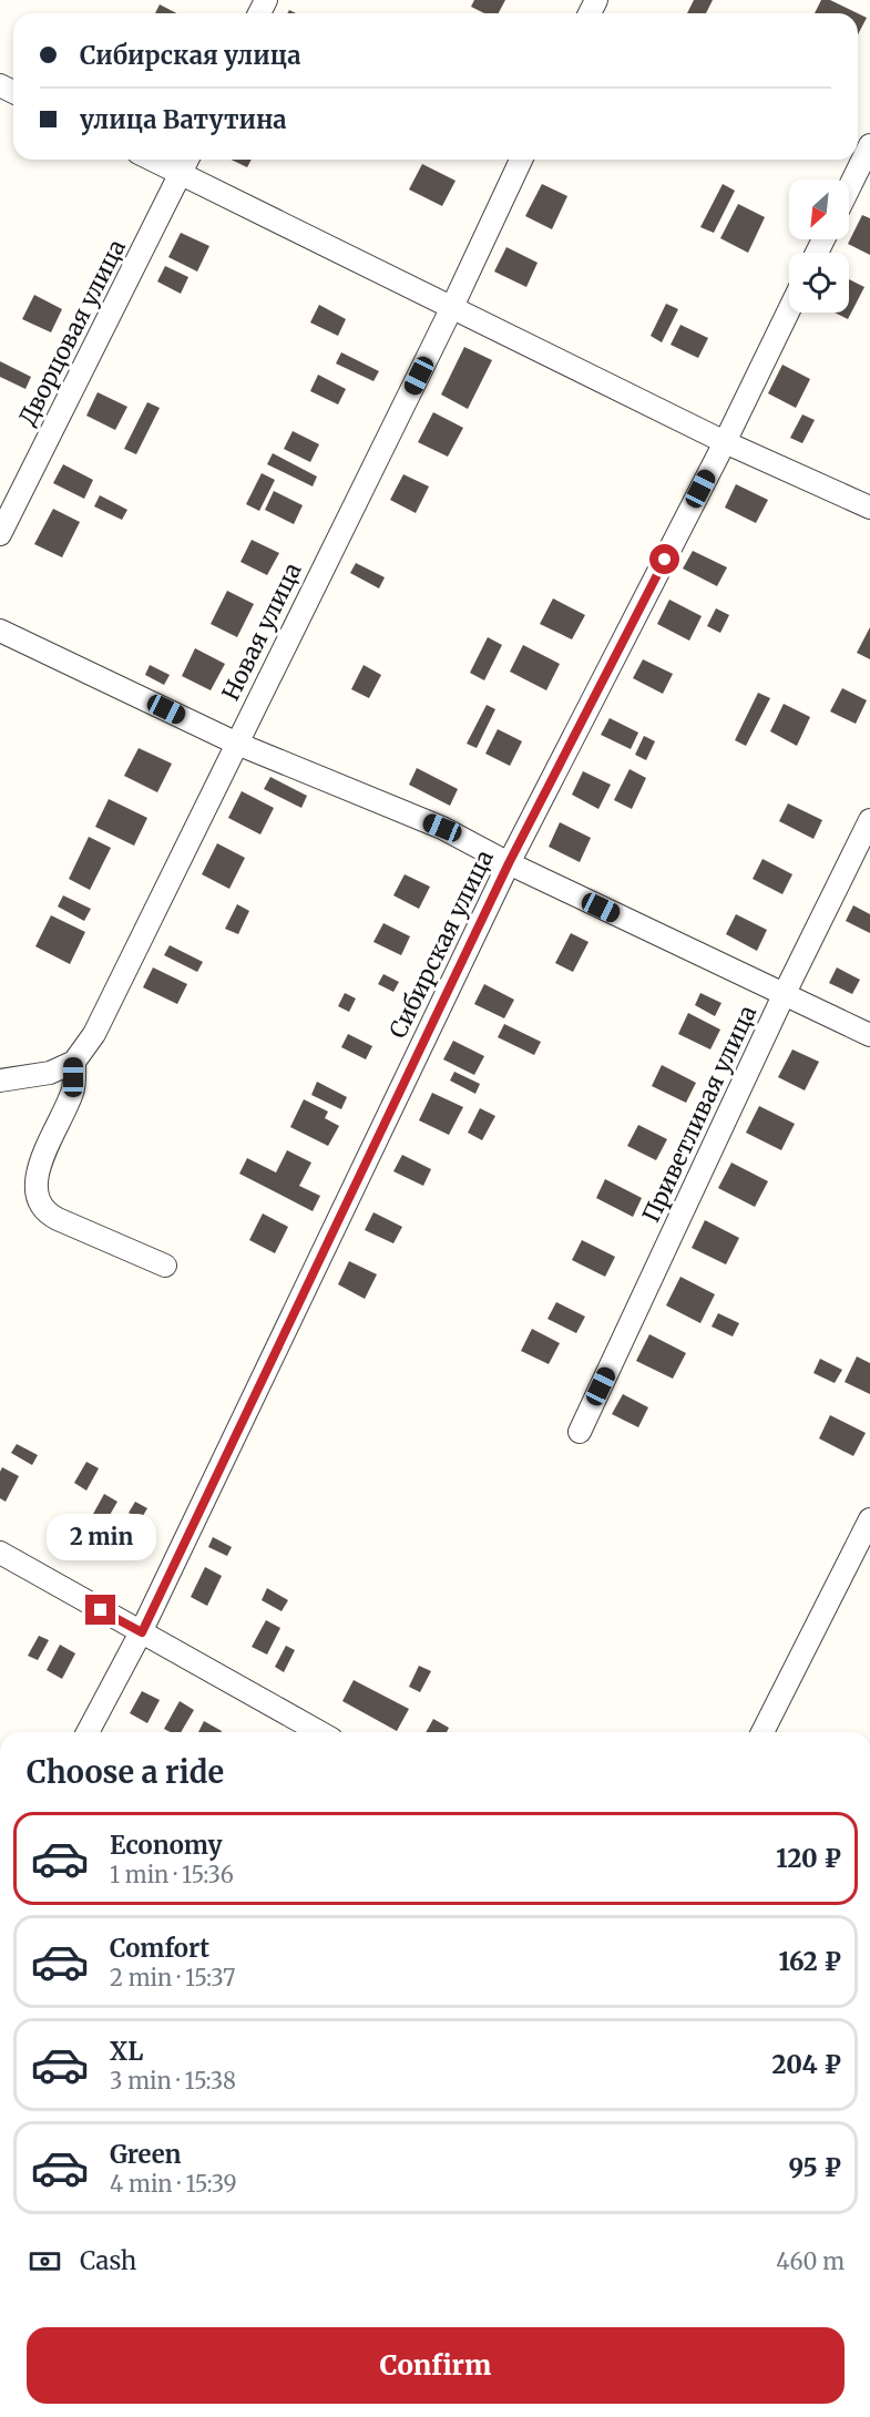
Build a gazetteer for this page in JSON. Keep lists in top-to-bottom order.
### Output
{
  "streets": {
    "street": [
      "Дворцовая улица",
      "Новая улица",
      "Сибирская улица",
      "Приветливая улица"
    ]
  },
  "north": "bottom left",
  "page": {
    "banner": ["Сибирская улица", "улица Ватутина"],
    "bubble": "2 min",
    "heading": "Choose a ride",
    "list": [
      {
        "name": "Economy",
        "note": "1 min · 15:36",
        "value": "120 ₽"
      },
      {
        "name": "Comfort",
        "note": "2 min · 15:37",
        "value": "162 ₽"
      },
      {
        "name": "XL",
        "note": "3 min · 15:38",
        "value": "204 ₽"
      },
      {
        "name": "Green",
        "note": "4 min · 15:39",
        "value": "95 ₽"
      }
    ],
    "pay": ["Cash", "460 m"],
    "buttons": "Confirm"
  }
}
